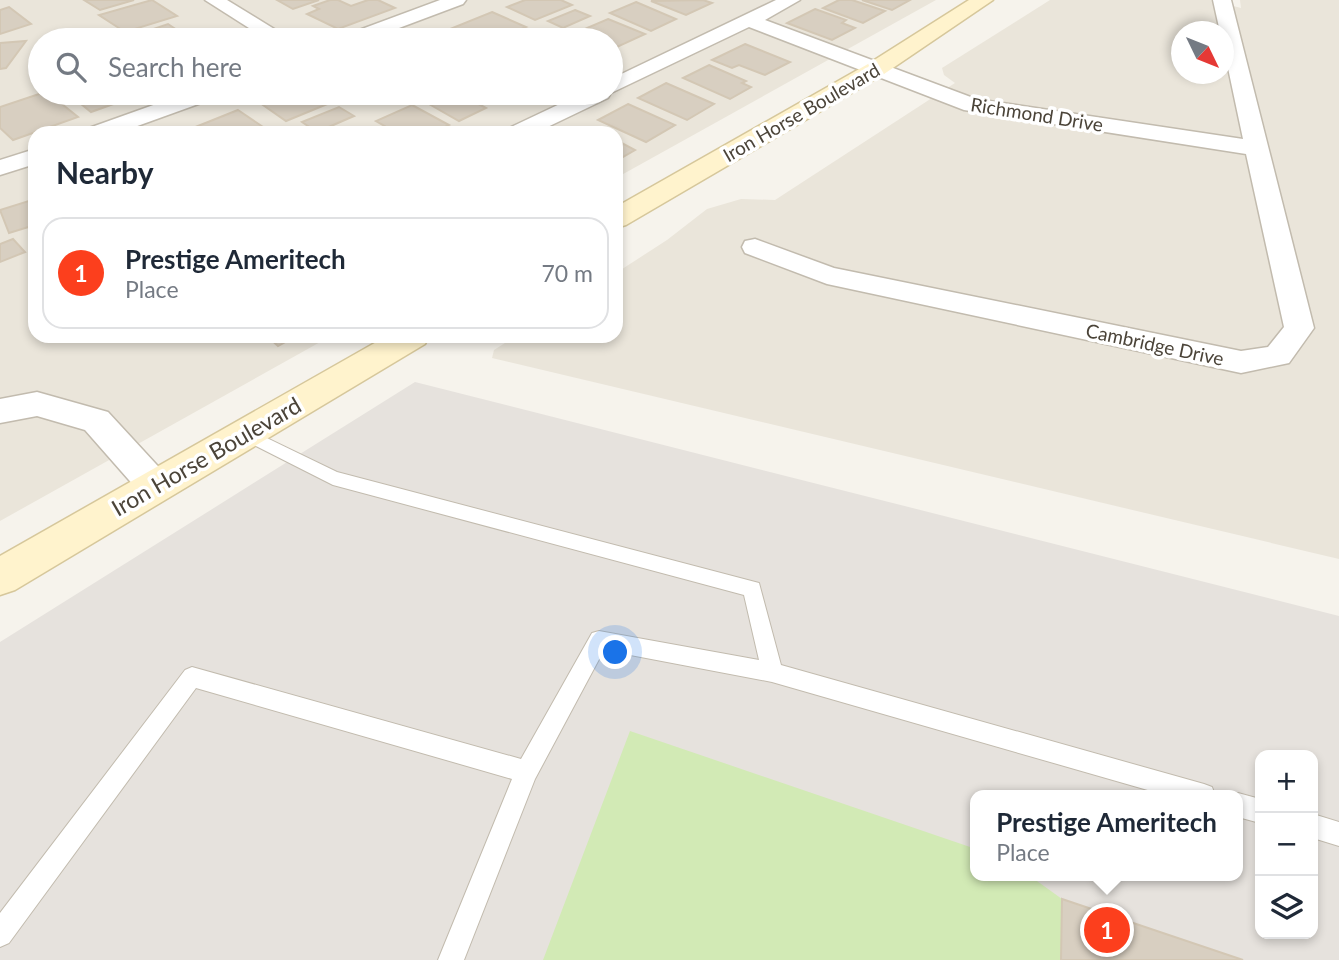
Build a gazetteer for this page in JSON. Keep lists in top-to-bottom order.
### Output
{
  "streets": {
    "street": ["Iron Horse Boulevard", "Richmond Drive", "Cambridge Drive"]
  },
  "crossings": [
    ["Iron Horse Boulevard", "Richmond Drive"],
    ["Richmond Drive", "Cambridge Drive"]
  ],
  "north": "bottom right",
  "page": {
    "search": "Search here",
    "heading": "Nearby",
    "list": [
      {
        "mark": "1",
        "name": "Prestige Ameritech",
        "note": "Place",
        "value": "70 m"
      }
    ],
    "map_buttons": ["+", "−"],
    "popup": ["Prestige Ameritech", "Place"],
    "pins": "1"
  }
}
